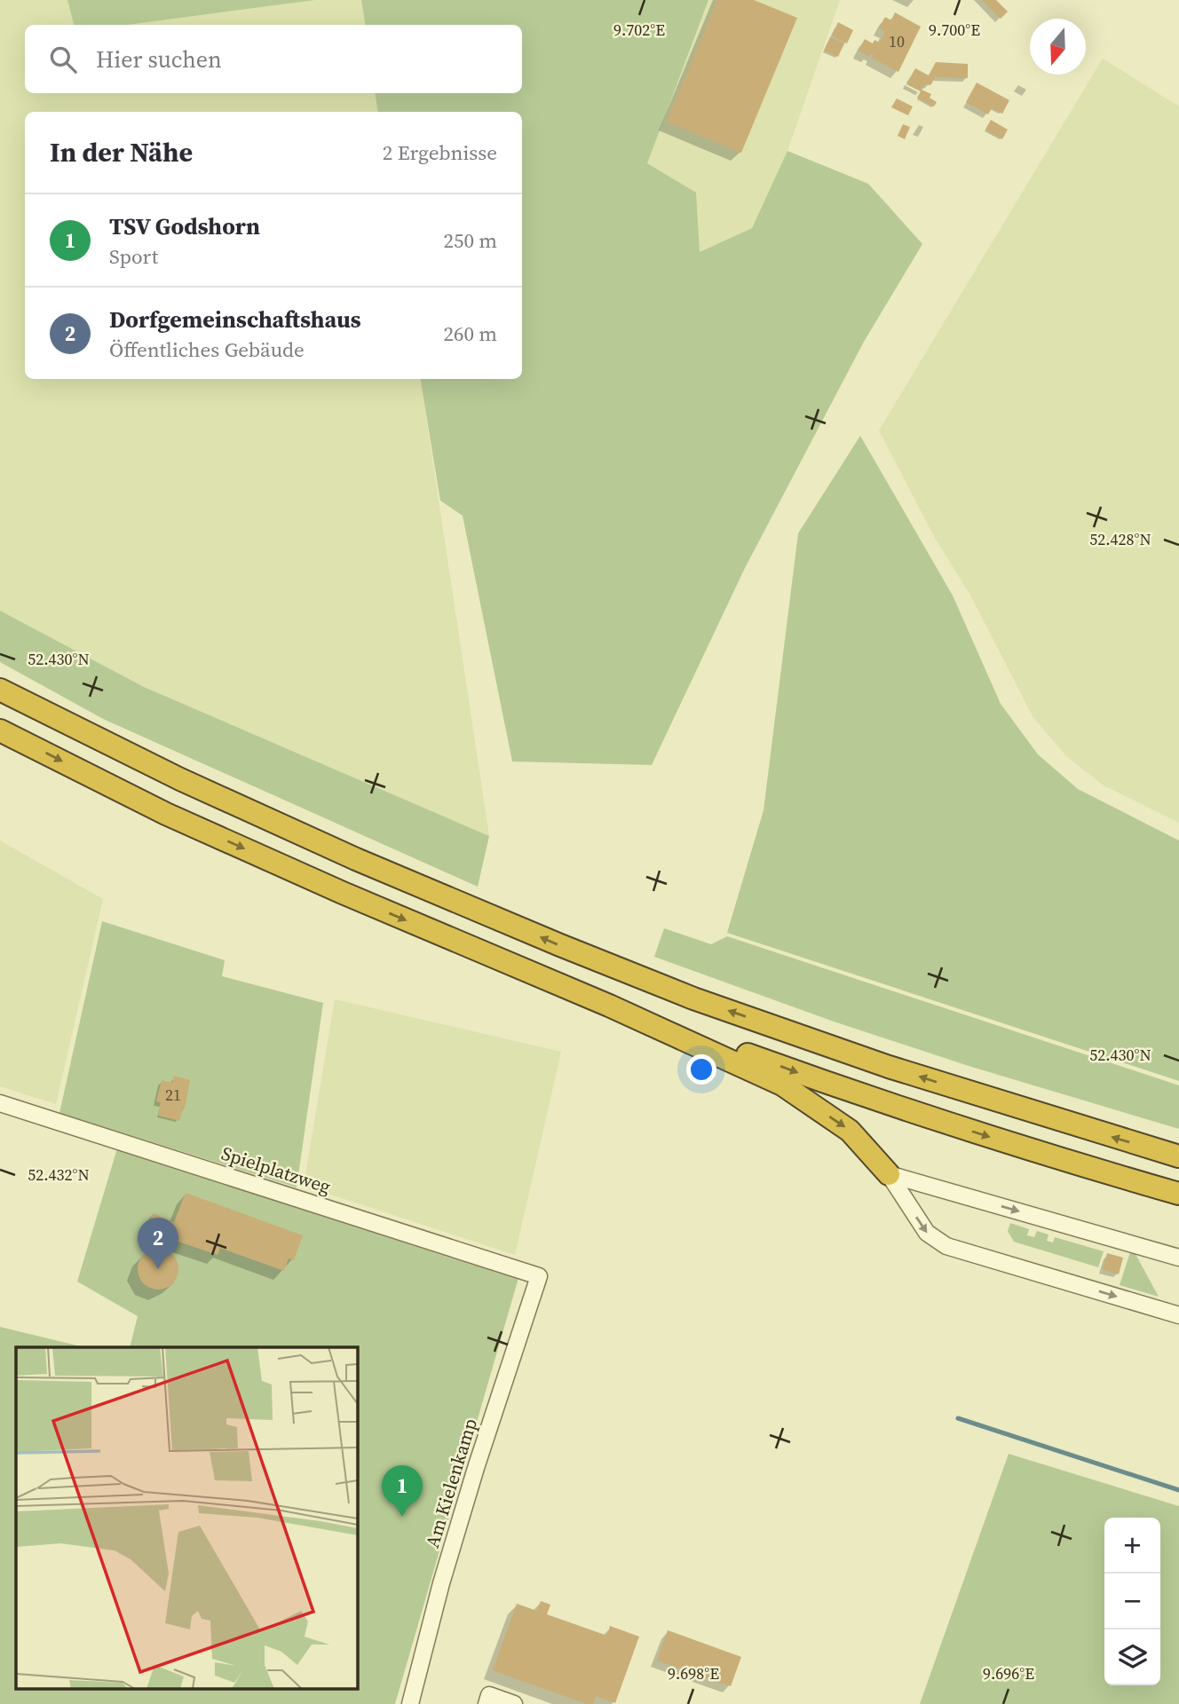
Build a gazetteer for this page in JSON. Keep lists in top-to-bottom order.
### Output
{
  "streets": {
    "street": ["Spielplatzweg", "Am Kielenkamp"]
  },
  "crossings": [
    ["Spielplatzweg", "Am Kielenkamp"]
  ],
  "house_numbers": ["10", "21"],
  "north": "bottom",
  "page": {
    "search": "Hier suchen",
    "heading": ["In der Nähe", "2 Ergebnisse"],
    "list": [
      {
        "mark": "1",
        "name": "TSV Godshorn",
        "note": "Sport",
        "value": "250 m"
      },
      {
        "mark": "2",
        "name": "Dorfgemeinschaftshaus",
        "note": "Öffentliches Gebäude",
        "value": "260 m"
      }
    ],
    "pins": ["2", "1"],
    "map_buttons": ["+", "−"]
  },
  "coordinates": [
    "9.702°E",
    "9.700°E",
    "52.428°N",
    "52.430°N",
    "52.432°N",
    "9.698°E",
    "9.696°E"
  ]
}
